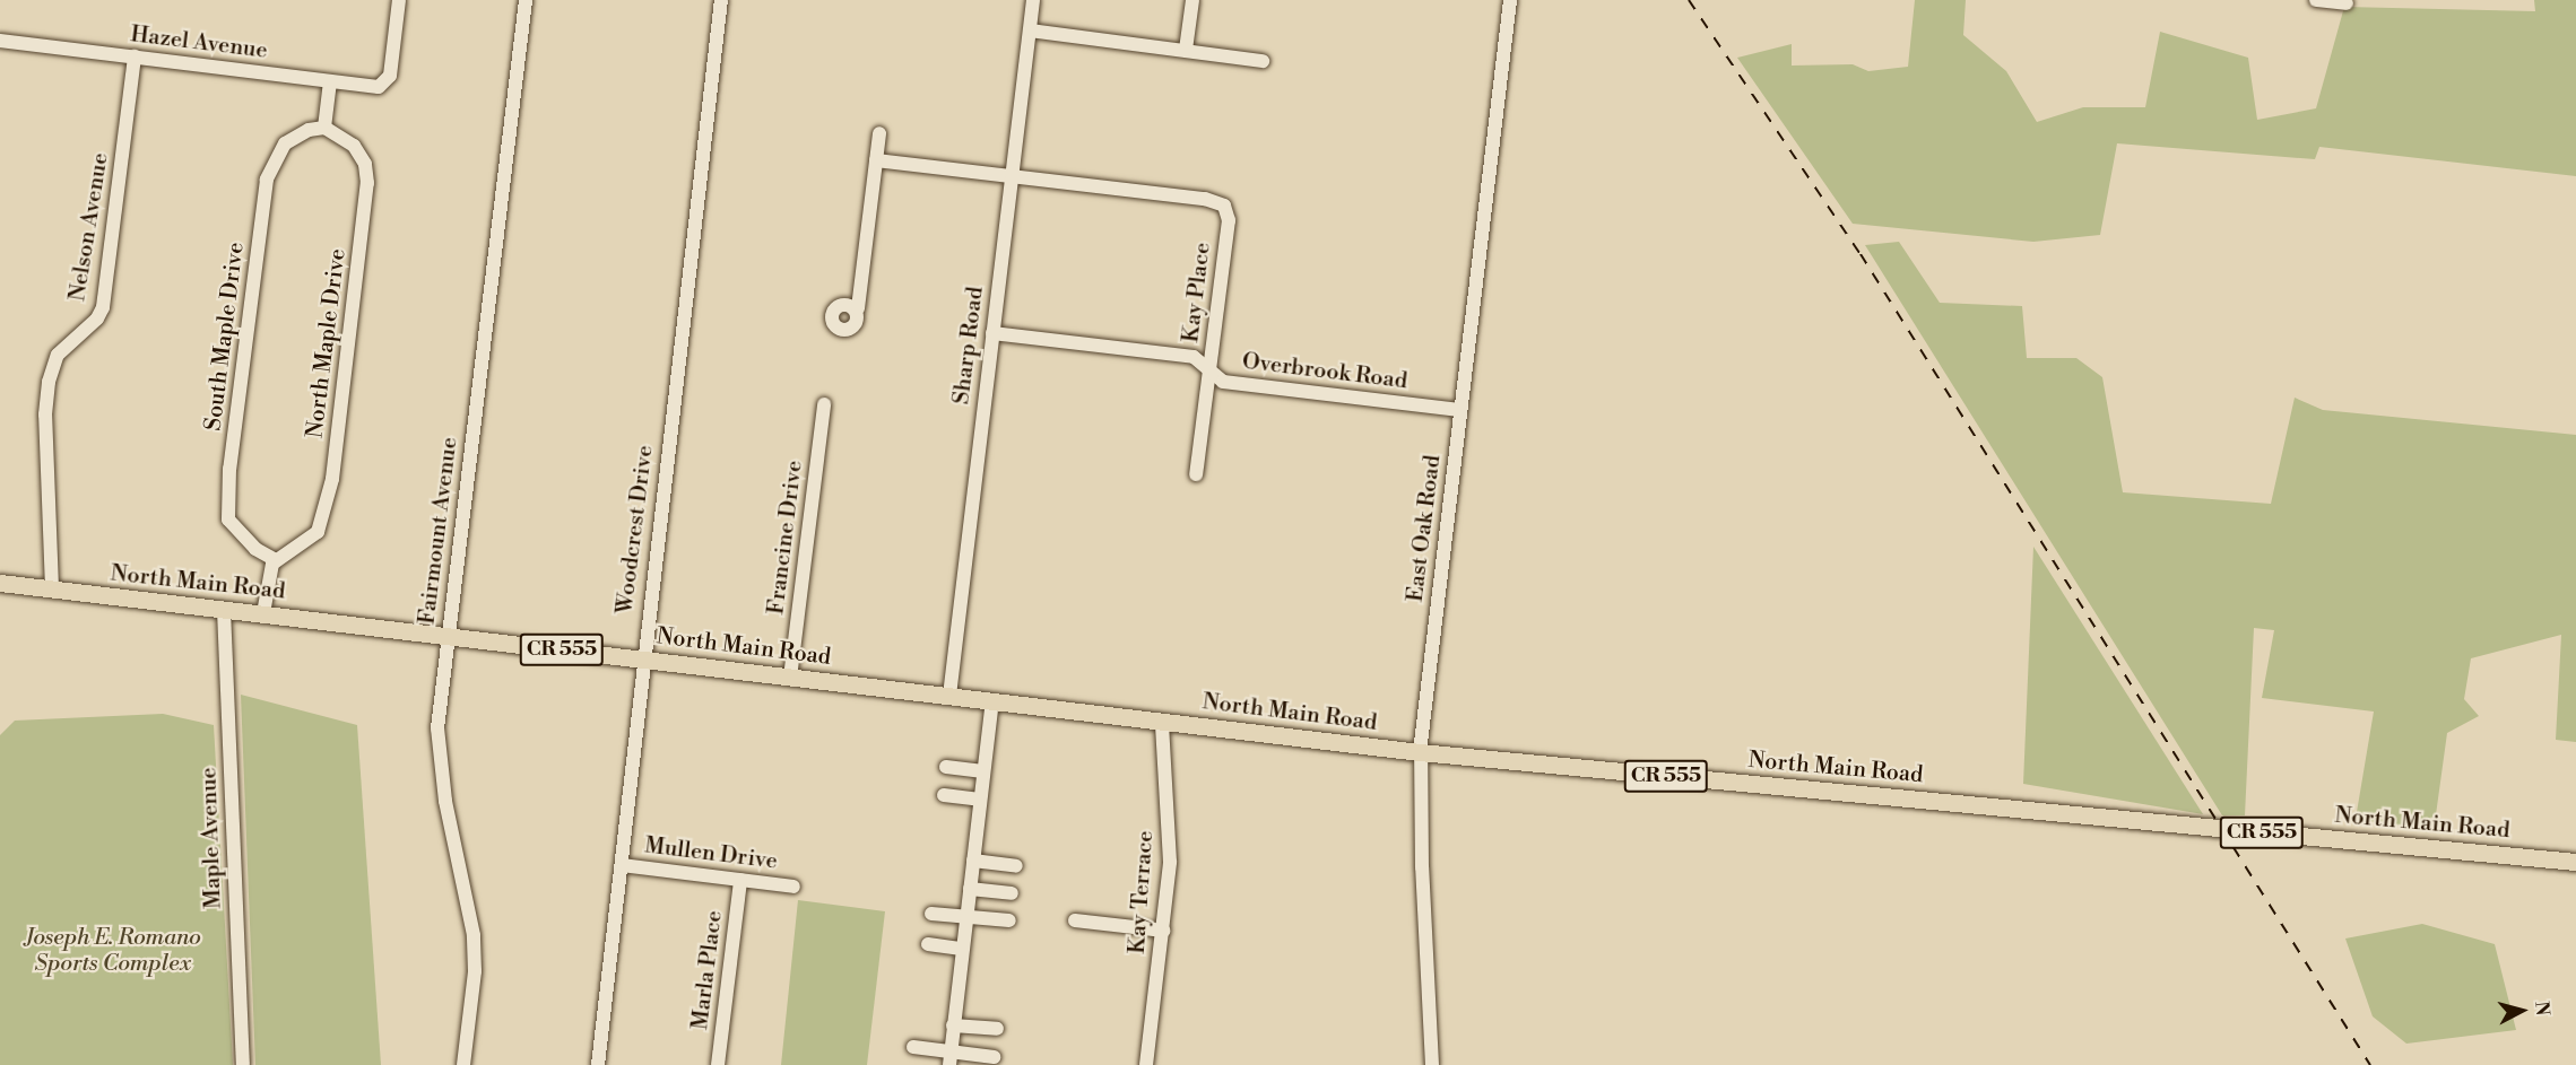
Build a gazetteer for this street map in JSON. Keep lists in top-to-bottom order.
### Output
{
  "streets": {
    "main road": ["North Main Road", "CR 555"],
    "street": [
      "Hazel Avenue",
      "Nelson Avenue",
      "Kay Place",
      "South Maple Drive",
      "North Maple Drive",
      "Sharp Road",
      "Overbrook Road",
      "East Oak Road",
      "Woodcrest Drive",
      "Fairmount Avenue",
      "Francine Drive",
      "Maple Avenue",
      "Mullen Drive",
      "Kay Terrace",
      "Marla Place"
    ]
  },
  "crossings": [
    ["Hazel Avenue", "Nelson Avenue"],
    ["Nelson Avenue", "North Main Road"],
    ["Kay Place", "Sharp Road"],
    ["Kay Place", "Overbrook Road"],
    ["South Maple Drive", "North Maple Drive"],
    ["Sharp Road", "Overbrook Road"],
    ["Sharp Road", "North Main Road"],
    ["Overbrook Road", "East Oak Road"],
    ["East Oak Road", "North Main Road"],
    ["Woodcrest Drive", "North Main Road"],
    ["Woodcrest Drive", "Mullen Drive"],
    ["Fairmount Avenue", "North Main Road"],
    ["Francine Drive", "North Main Road"],
    ["North Main Road", "Maple Avenue"],
    ["North Main Road", "Kay Terrace"],
    ["Mullen Drive", "Marla Place"]
  ],
  "parks": ["Joseph E. Romano Sports Complex"],
  "north": "right"
}
